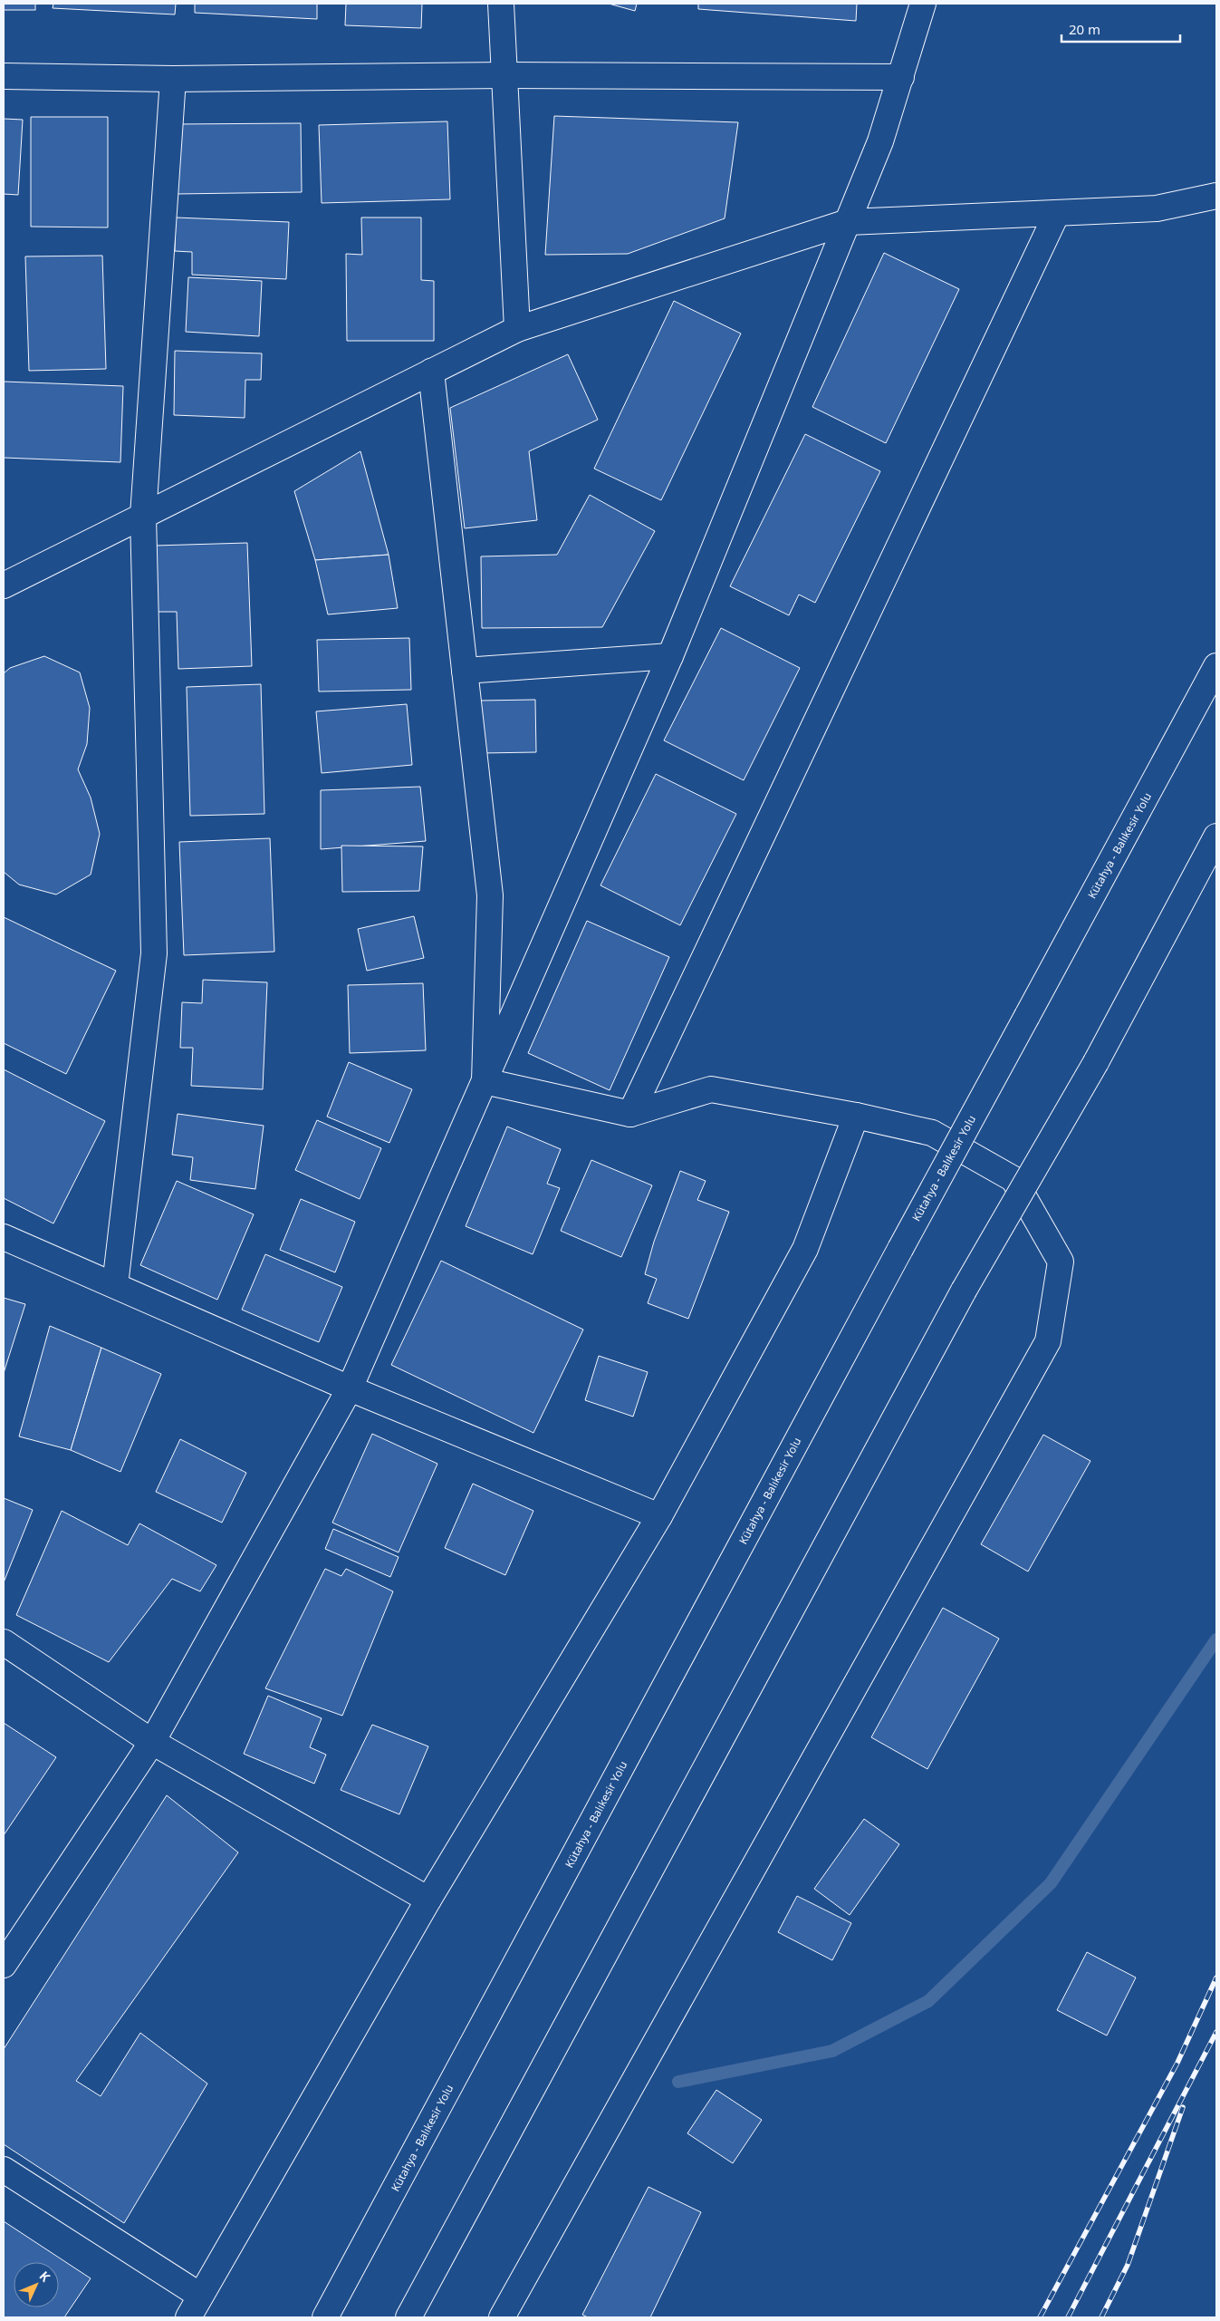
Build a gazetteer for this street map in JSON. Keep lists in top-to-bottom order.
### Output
{
  "streets": {
    "main road": ["Kütahya - Balıkesir Yolu"]
  },
  "scale_bar": "20 m",
  "north": "top right"
}
